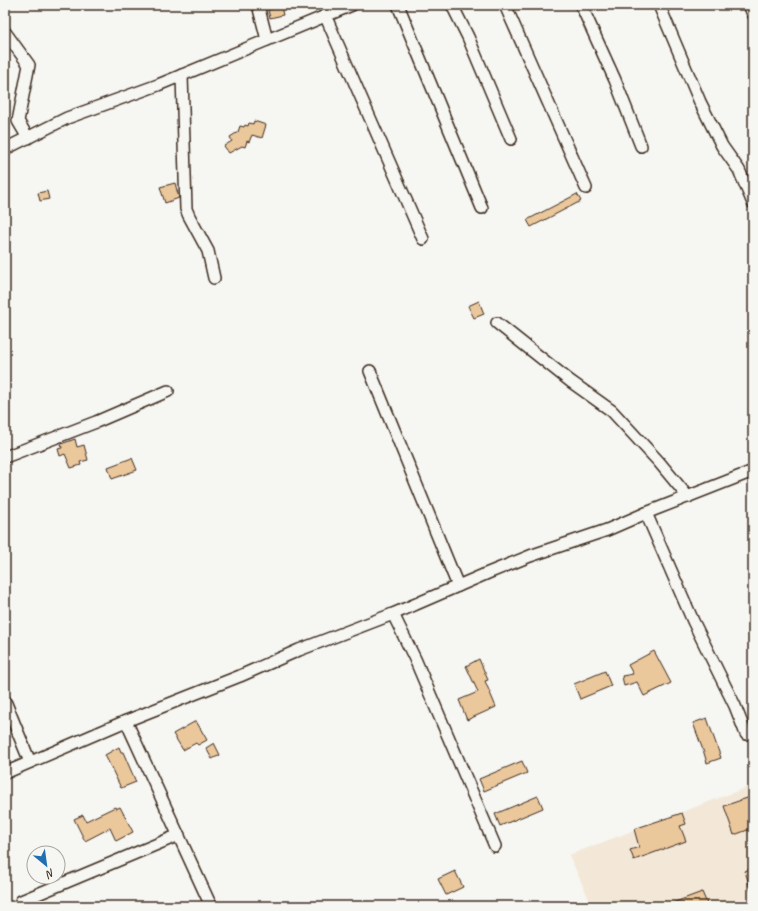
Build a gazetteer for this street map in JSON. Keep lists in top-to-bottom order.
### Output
{
  "north": "bottom right"
}
